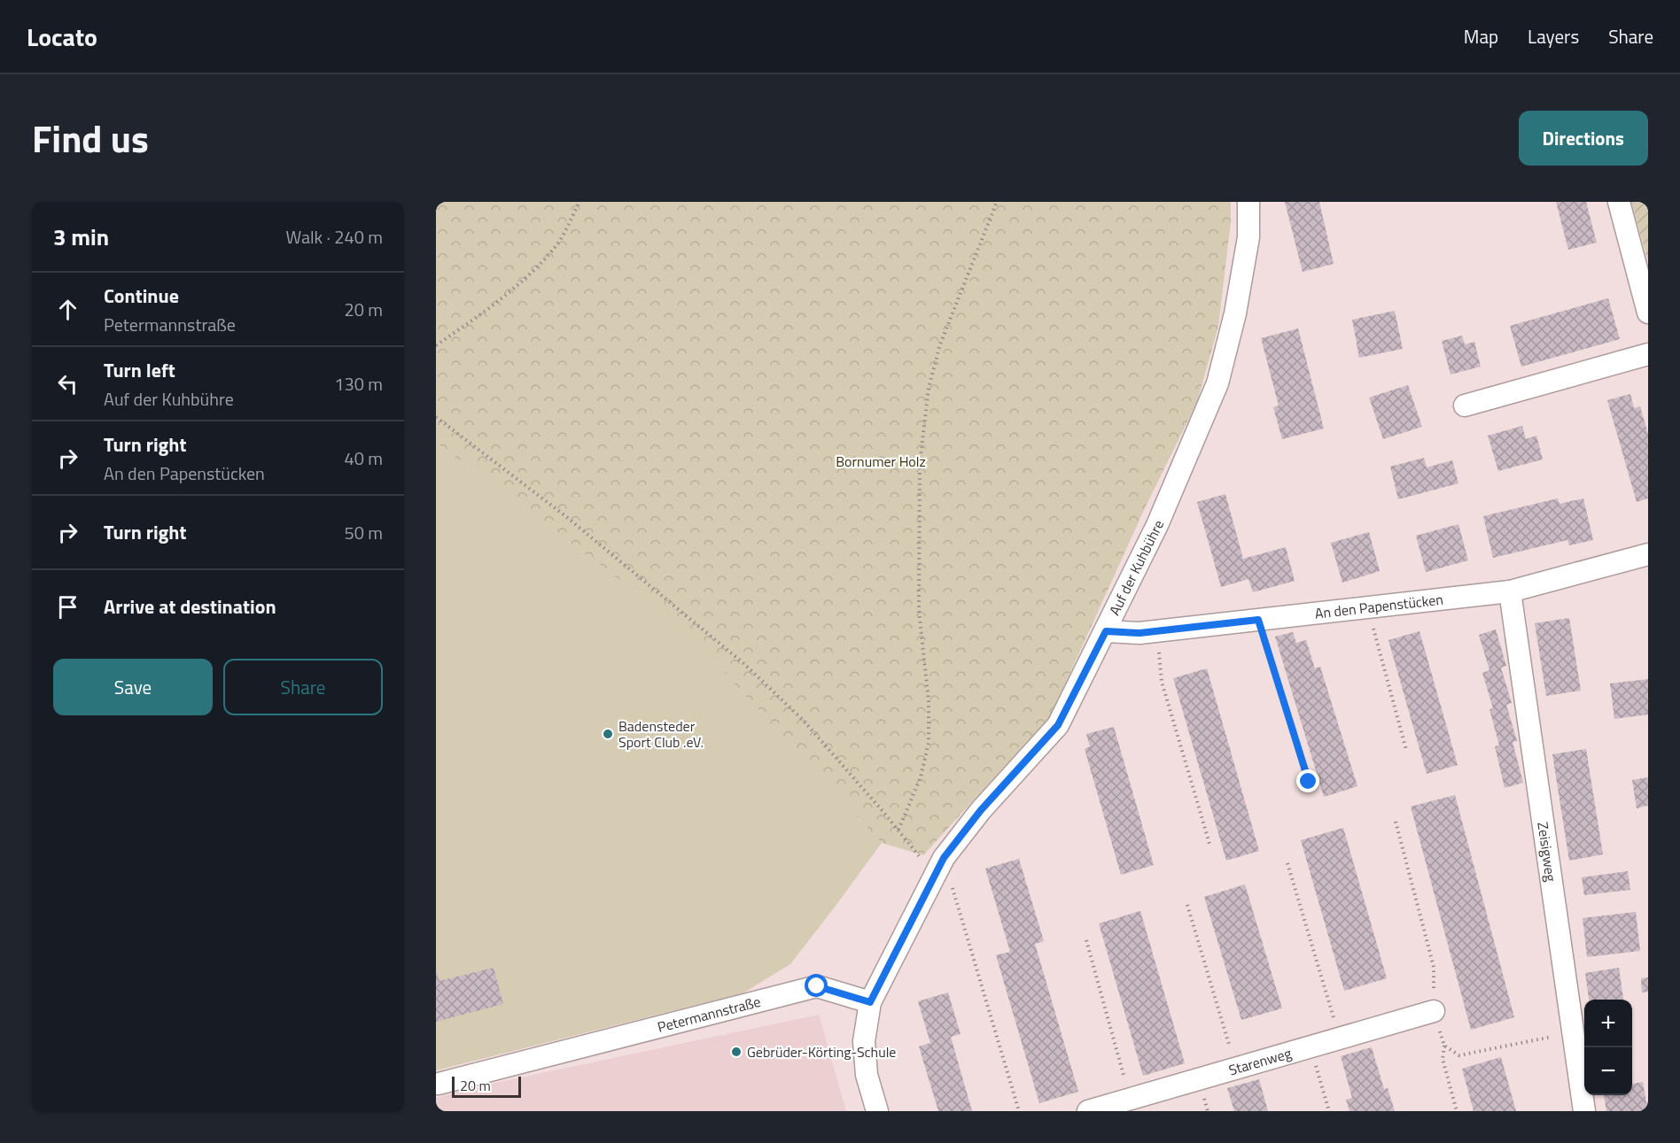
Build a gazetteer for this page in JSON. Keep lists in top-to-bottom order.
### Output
{
  "streets": {
    "street": [
      "Auf der Kuhbühre",
      "An den Papenstücken",
      "Zeisigweg",
      "Petermannstraße",
      "Starenweg"
    ]
  },
  "crossings": [
    ["Auf der Kuhbühre", "An den Papenstücken"],
    ["Auf der Kuhbühre", "Petermannstraße"],
    ["An den Papenstücken", "Zeisigweg"]
  ],
  "parks": ["Bornumer Holz"],
  "places": ["Badensteder Sport Club .eV.", "Gebrüder-Körting-Schule"],
  "scale_bar": "20 m",
  "page": {
    "header": "Locato",
    "nav": ["Map", "Layers", "Share"],
    "title": "Find us",
    "buttons": [
      "Directions",
      ["Save", "Share"]
    ],
    "heading": ["3 min", "Walk · 240 m"],
    "list": [
      ["Continue", "Petermannstraße", "20 m"],
      ["Turn left", "Auf der Kuhbühre", "130 m"],
      ["Turn right", "An den Papenstücken", "40 m"],
      ["Turn right", "50 m"],
      "Arrive at destination"
    ],
    "map_buttons": ["+", "−"],
    "scale": "20 m"
  }
}
